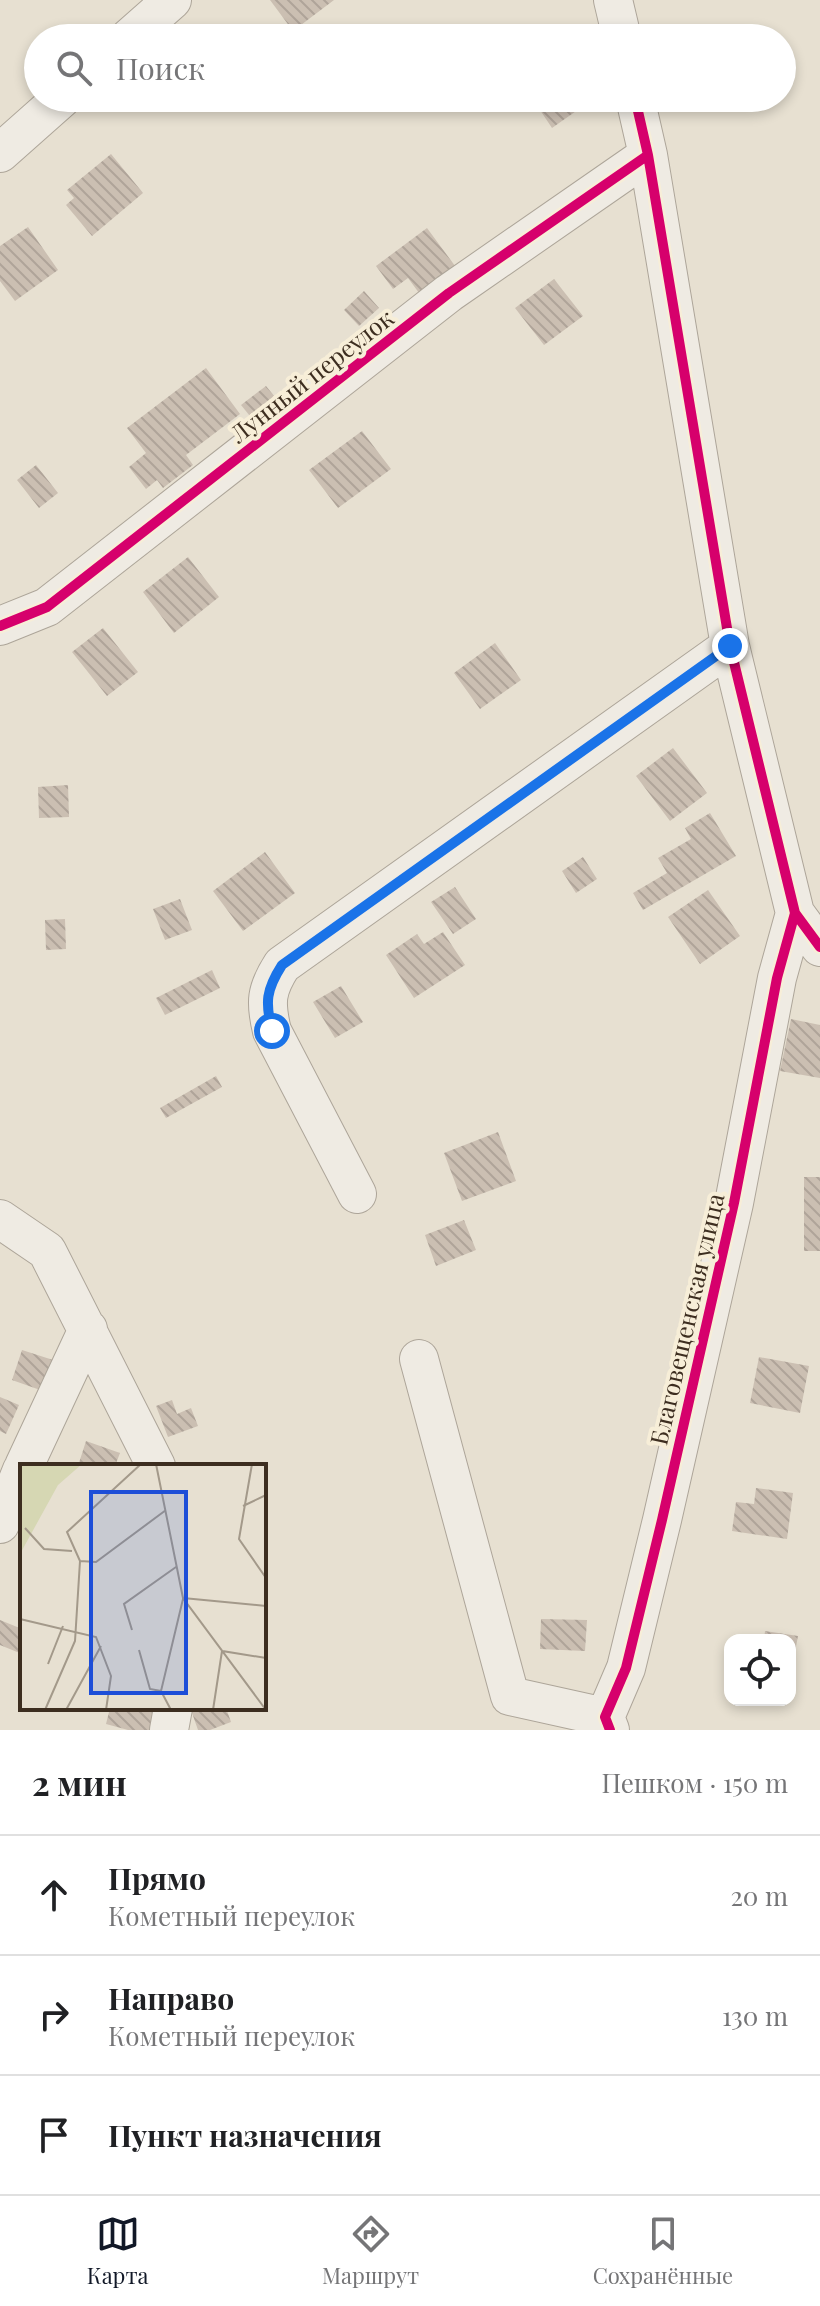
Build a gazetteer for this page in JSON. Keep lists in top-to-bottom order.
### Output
{
  "streets": {
    "street": ["Лунный переулок", "Благовещенская улица"]
  },
  "page": {
    "search": "Поиск",
    "heading": ["2 мин", "Пешком · 150 m"],
    "list": [
      ["Прямо", "Кометный переулок", "20 m"],
      ["Направо", "Кометный переулок", "130 m"],
      "Пункт назначения"
    ],
    "nav": ["Карта", "Маршрут", "Сохранённые"]
  }
}
